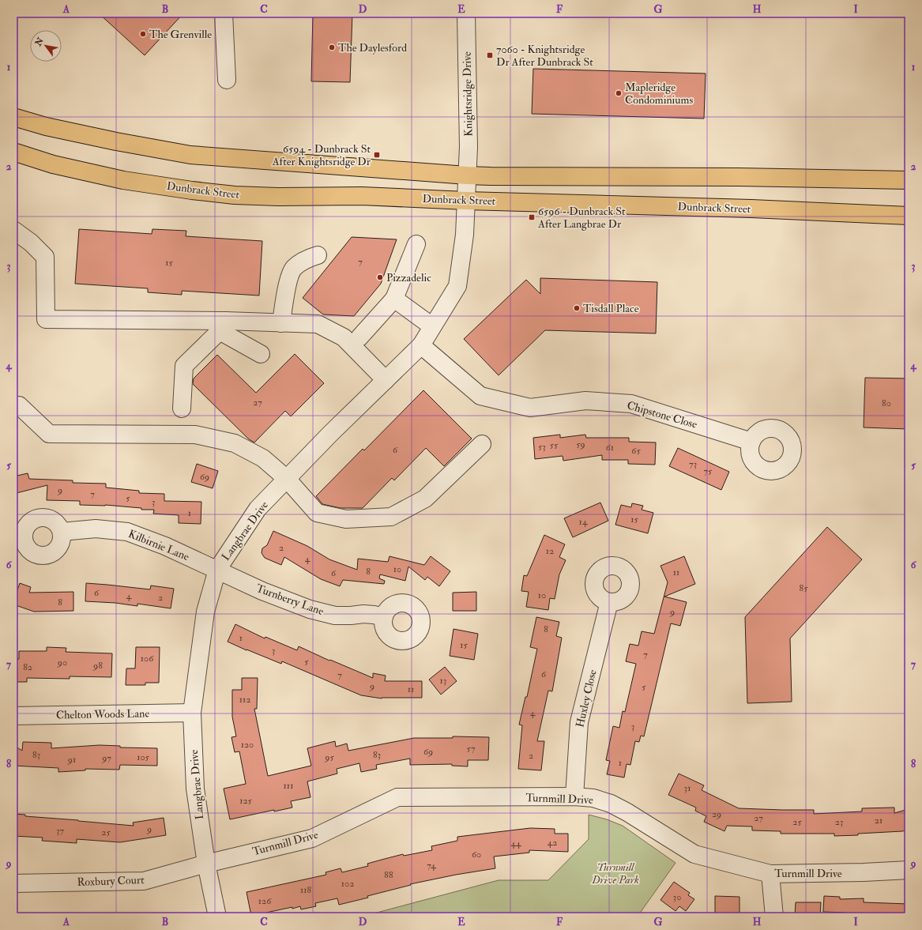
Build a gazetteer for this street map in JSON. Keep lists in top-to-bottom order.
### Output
{
  "streets": {
    "main road": ["Dunbrack Street"],
    "street": [
      "Knightsridge Drive",
      "Chipstone Close",
      "Langbrae Drive",
      "Kilbirnie Lane",
      "Turnberry Lane",
      "Huxley Close",
      "Chelton Woods Lane",
      "Turnmill Drive",
      "Roxbury Court"
    ]
  },
  "crossings": [
    ["Knightsridge Drive", "Langbrae Drive"],
    ["Dunbrack Street", "Langbrae Drive"],
    ["Chipstone Close", "Langbrae Drive"],
    ["Langbrae Drive", "Kilbirnie Lane"],
    ["Langbrae Drive", "Turnberry Lane"],
    ["Langbrae Drive", "Chelton Woods Lane"],
    ["Langbrae Drive", "Turnmill Drive"],
    ["Langbrae Drive", "Roxbury Court"],
    ["Kilbirnie Lane", "Turnberry Lane"],
    ["Huxley Close", "Turnmill Drive"],
    ["Turnmill Drive", "Roxbury Court"]
  ],
  "parks": ["Turnmill Drive Park"],
  "places": {
    "other": [
      "The Grenville",
      "The Daylesford",
      "Mapleridge Condominiums",
      "Pizzadelic",
      "Tisdall Place"
    ],
    "transit": ["7060 - Knightsridge Dr After Dunbrack St", "6594 - Dunbrack St After Knightsridge Dr", "6596 - Dunbrack St After Langbrae Dr"]
  },
  "house_numbers": [
    "7",
    "15",
    "27",
    "80",
    "59",
    "55",
    "53",
    "61",
    "6",
    "65",
    "73",
    "75",
    "69",
    "9",
    "7",
    "5",
    "3",
    "1",
    "15",
    "14",
    "2",
    "12",
    "4",
    "10",
    "8",
    "11",
    "6",
    "85",
    "6",
    "10",
    "4",
    "2",
    "8",
    "9",
    "8",
    "1",
    "15",
    "3",
    "7",
    "106",
    "5",
    "90",
    "98",
    "82",
    "6",
    "7",
    "13",
    "9",
    "5",
    "11",
    "112",
    "4",
    "3",
    "120",
    "57",
    "69",
    "83",
    "83",
    "2",
    "105",
    "95",
    "97",
    "91",
    "1",
    "111",
    "31",
    "125",
    "29",
    "27",
    "21",
    "25",
    "23",
    "9",
    "37",
    "25",
    "42",
    "44",
    "60",
    "74",
    "88",
    "102",
    "118",
    "30",
    "126"
  ],
  "north": "top left",
  "grid": {
    "columns": [
      "A",
      "B",
      "C",
      "D",
      "E",
      "F",
      "G",
      "H",
      "I"
    ],
    "rows": [
      "1",
      "2",
      "3",
      "4",
      "5",
      "6",
      "7",
      "8",
      "9"
    ]
  }
}
